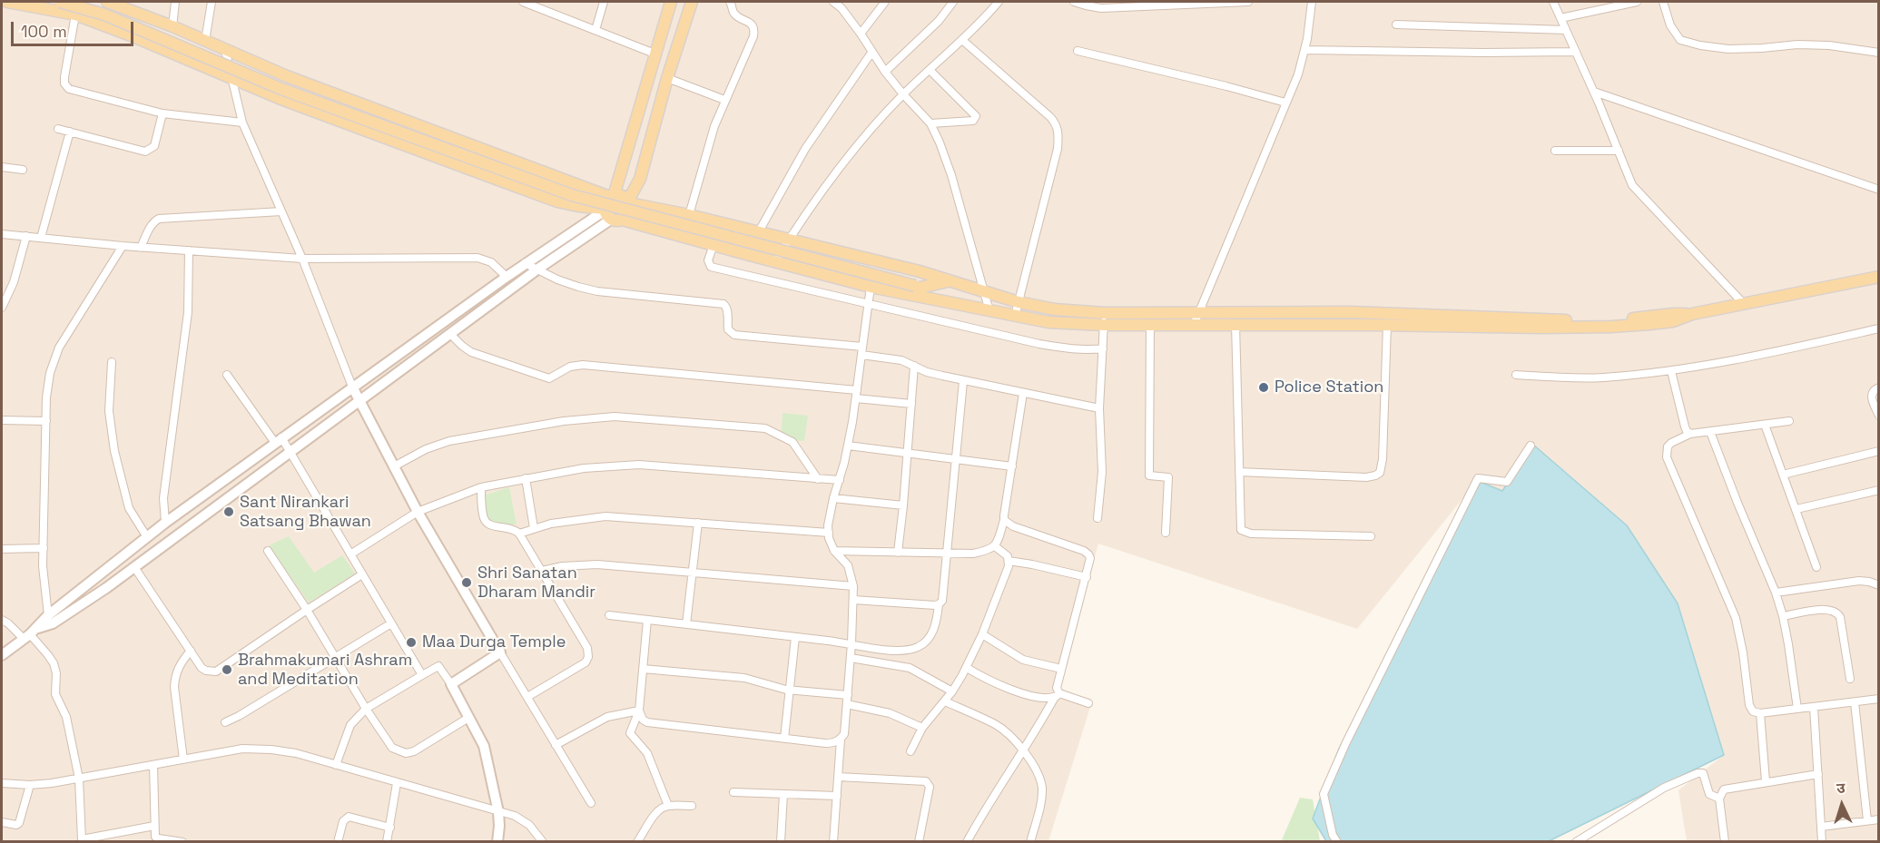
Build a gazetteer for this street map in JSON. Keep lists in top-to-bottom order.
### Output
{
  "places": [
    "Police Station",
    "Sant Nirankari Satsang Bhawan",
    "Shri Sanatan Dharam Mandir",
    "Maa Durga Temple",
    "Brahmakumari Ashram and Meditation"
  ],
  "scale_bar": "100 m",
  "north": "top"
}
